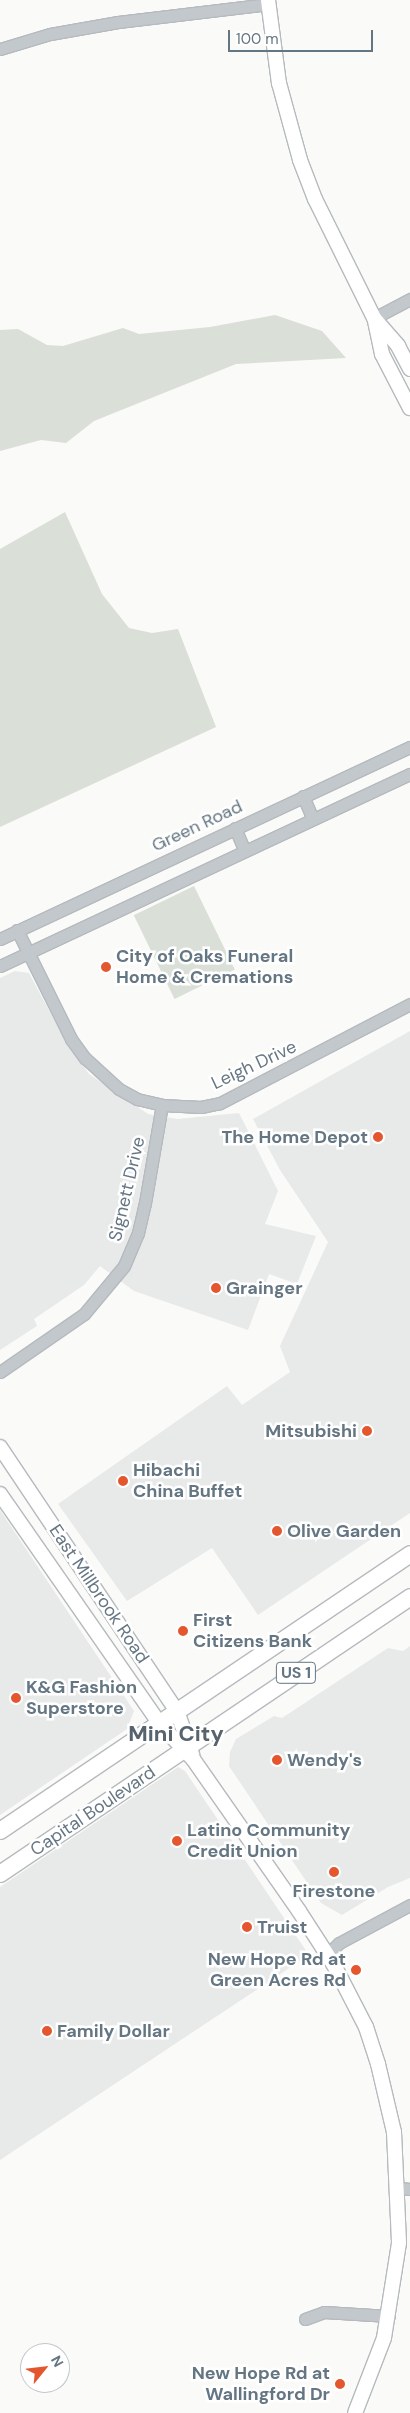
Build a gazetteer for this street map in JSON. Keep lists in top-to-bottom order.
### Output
{
  "streets": {
    "highway": ["US 1", "Capital Boulevard"],
    "main road": ["East Millbrook Road"],
    "street": ["Green Road", "Leigh Drive", "Signett Drive"]
  },
  "crossings": [
    ["Green Road", "Leigh Drive"],
    ["Leigh Drive", "Signett Drive"],
    ["East Millbrook Road", "Capital Boulevard"]
  ],
  "districts": ["Mini City"],
  "places": [
    "City of Oaks Funeral Home & Cremations",
    "The Home Depot",
    "Grainger",
    "Mitsubishi",
    "Hibachi China Buffet",
    "Olive Garden",
    "First Citizens Bank",
    "K&G Fashion Superstore",
    "Wendy's",
    "Latino Community Credit Union",
    "Firestone",
    "Truist",
    "New Hope Rd at Green Acres Rd",
    "Family Dollar",
    "New Hope Rd at Wallingford Dr"
  ],
  "scale_bar": "100 m",
  "north": "top right"
}
